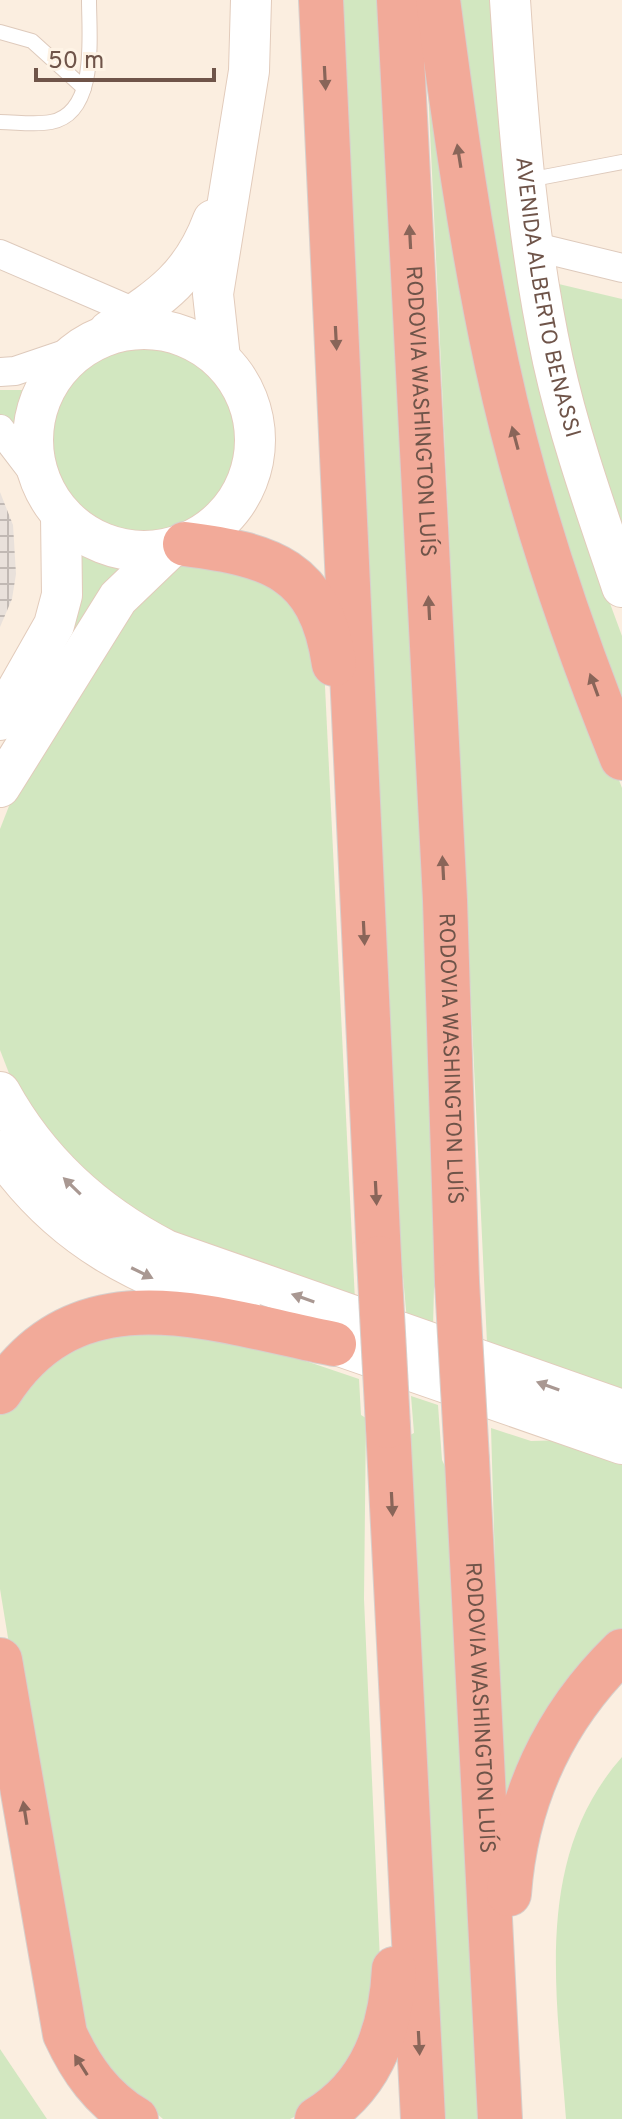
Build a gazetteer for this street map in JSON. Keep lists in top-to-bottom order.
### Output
{
  "streets": {
    "highway": ["RODOVIA WASHINGTON LUÍS"],
    "main road": ["AVENIDA ALBERTO BENASSI"]
  },
  "scale_bar": "50 m"
}
